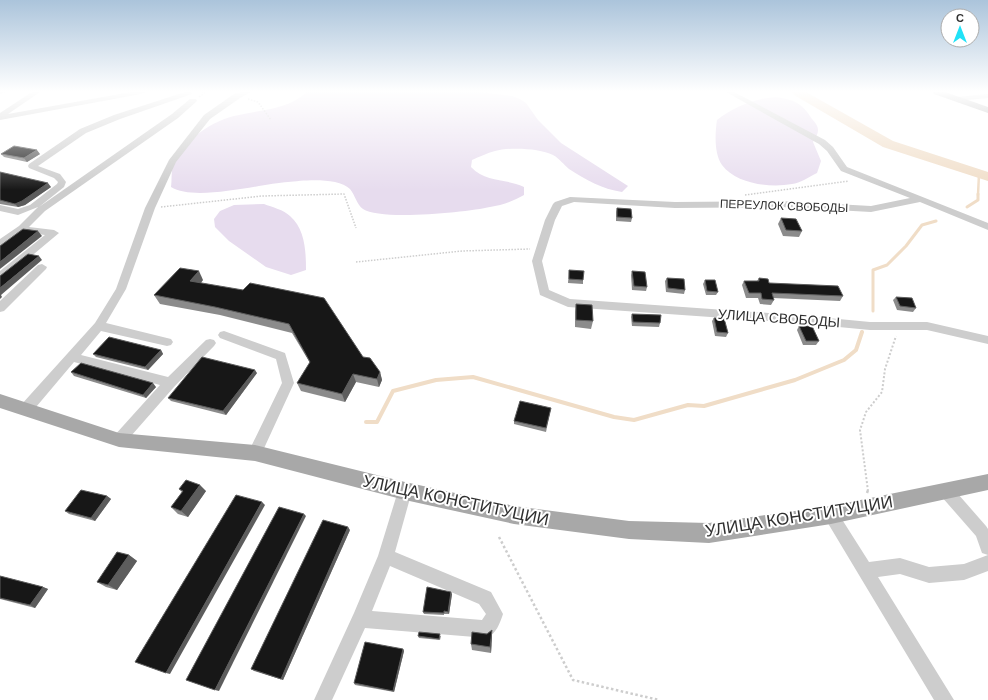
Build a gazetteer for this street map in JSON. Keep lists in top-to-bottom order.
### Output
{
  "streets": {
    "main road": ["УЛИЦА КОНСТИТУЦИИ"],
    "street": ["ПЕРЕУЛОК СВОБОДЫ", "УЛИЦА СВОБОДЫ"]
  },
  "crossings": [
    ["ПЕРЕУЛОК СВОБОДЫ", "УЛИЦА СВОБОДЫ"]
  ],
  "north": "top"
}
